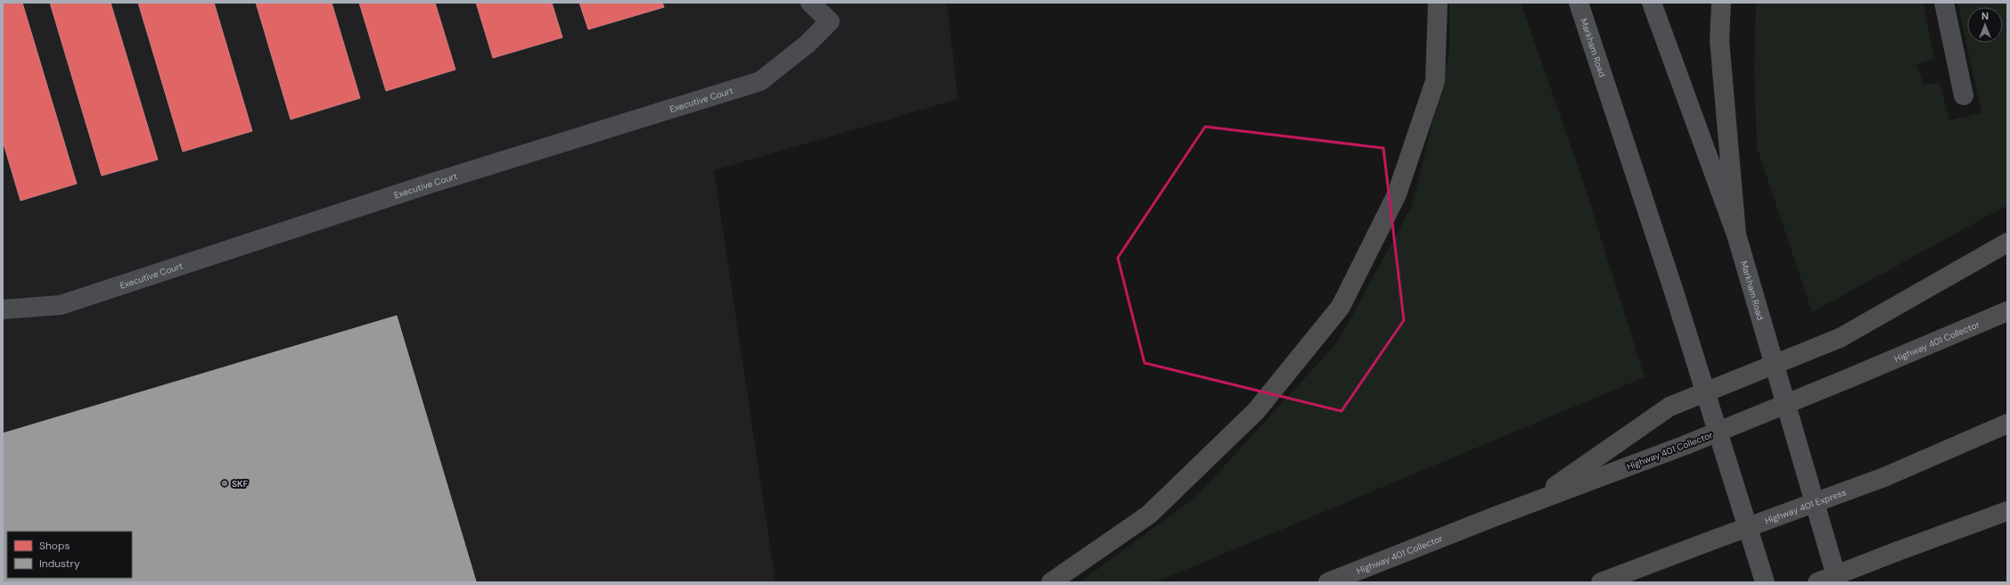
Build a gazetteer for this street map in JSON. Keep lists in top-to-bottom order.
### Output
{
  "streets": {
    "highway": ["Highway 401 Collector", "Highway 401 Express"],
    "main road": ["Markham Road"],
    "street": ["Executive Court"]
  },
  "places": ["SKF"],
  "legend": ["Shops", "Industry"],
  "north": "top"
}
